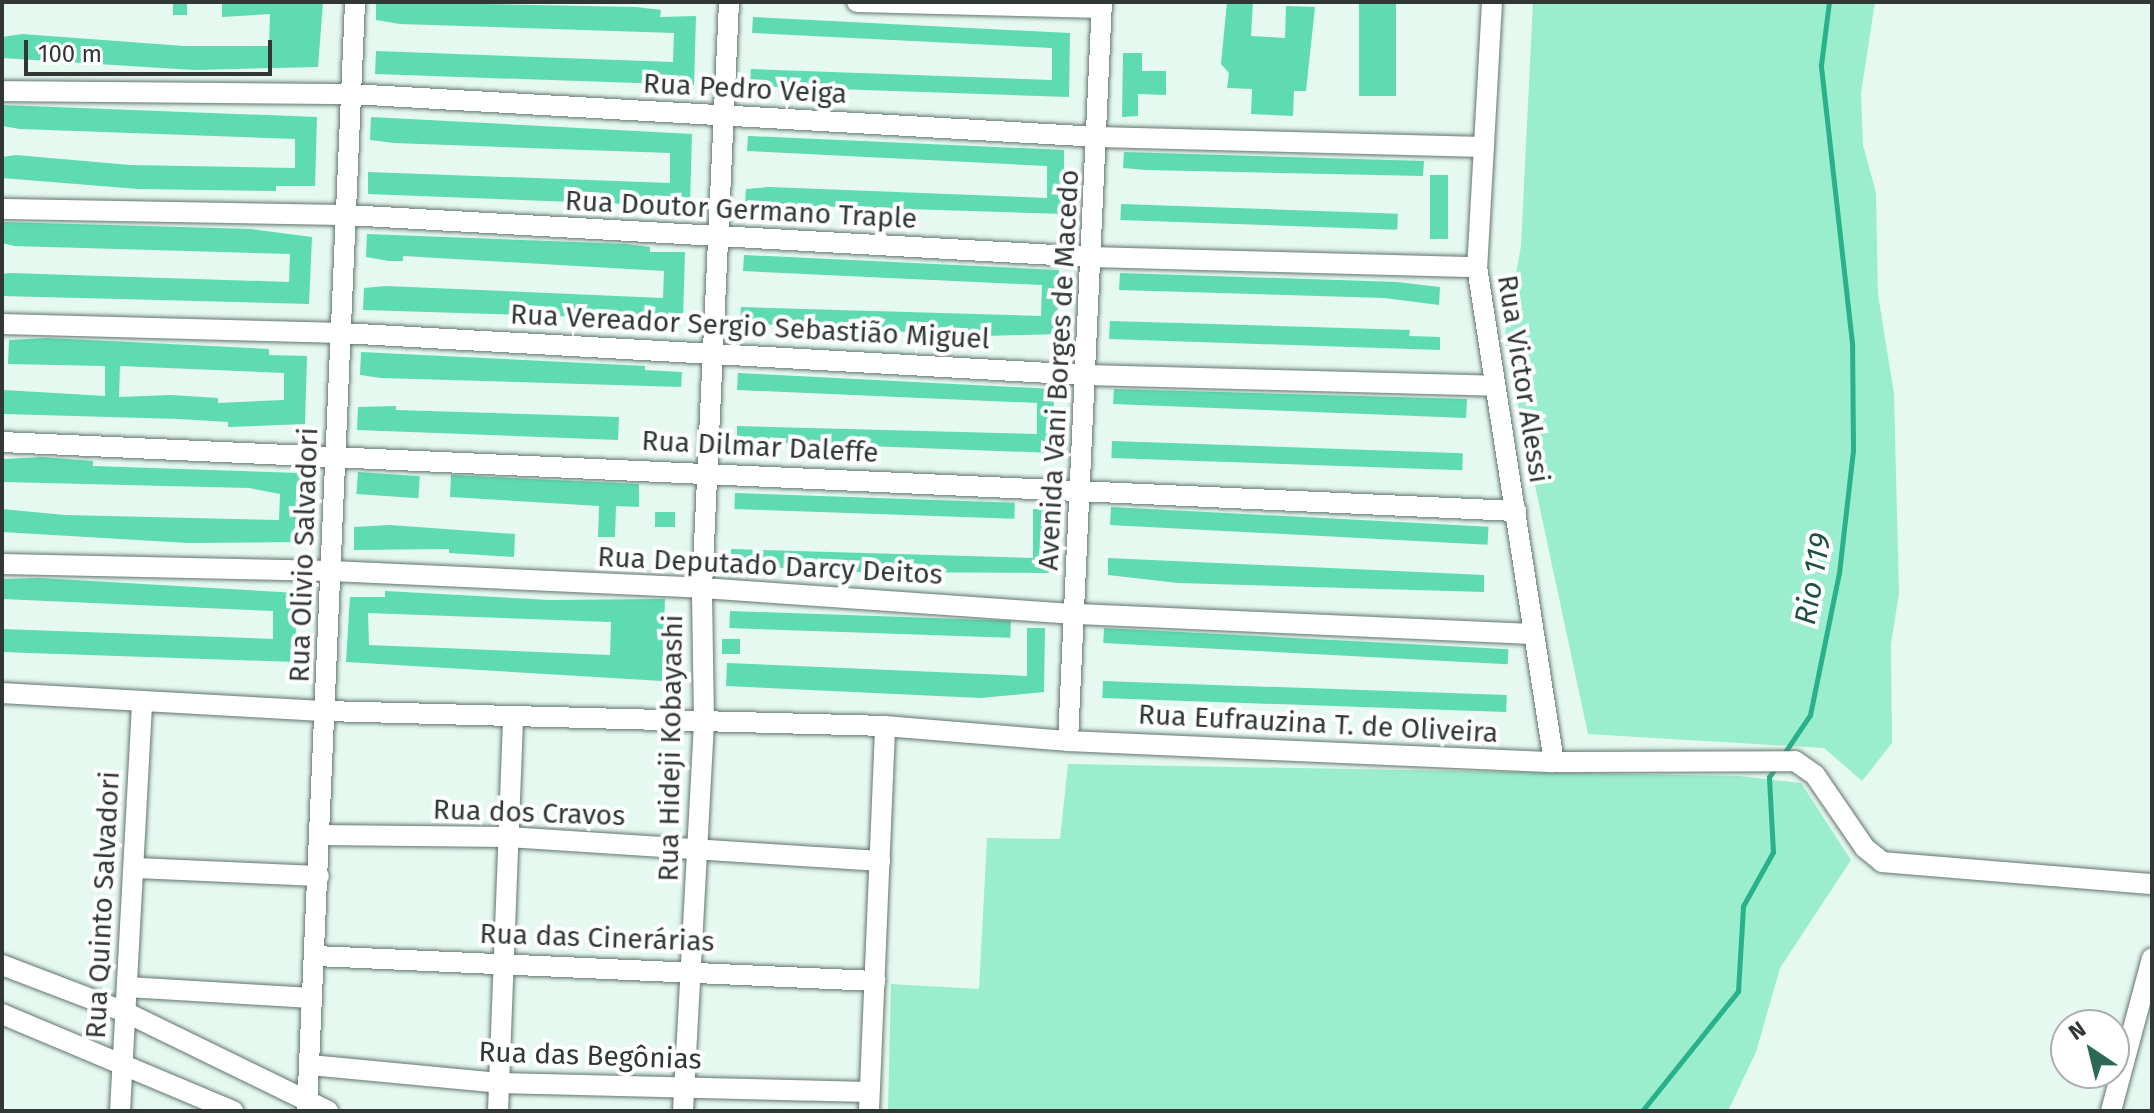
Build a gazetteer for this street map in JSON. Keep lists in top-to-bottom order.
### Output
{
  "streets": {
    "street": [
      "Rua Pedro Veiga",
      "Rua Doutor Germano Traple",
      "Rua Vereador Sergio Sebastião Miguel",
      "Avenida Vani Borges de Macedo",
      "Rua Victor Alessi",
      "Rua Dilmar Daleffe",
      "Rua Olivio Salvadori",
      "Rua Deputado Darcy Deitos",
      "Rua Eufrauzina T. de Oliveira",
      "Rua Hideji Kobayashi",
      "Rua dos Cravos",
      "Rua Quinto Salvadori",
      "Rua das Cinerárias",
      "Rua das Begônias"
    ]
  },
  "crossings": [
    ["Rua Pedro Veiga", "Avenida Vani Borges de Macedo"],
    ["Rua Pedro Veiga", "Rua Victor Alessi"],
    ["Rua Pedro Veiga", "Rua Olivio Salvadori"],
    ["Rua Pedro Veiga", "Rua Hideji Kobayashi"],
    ["Rua Doutor Germano Traple", "Avenida Vani Borges de Macedo"],
    ["Rua Doutor Germano Traple", "Rua Victor Alessi"],
    ["Rua Doutor Germano Traple", "Rua Olivio Salvadori"],
    ["Rua Doutor Germano Traple", "Rua Hideji Kobayashi"],
    ["Rua Vereador Sergio Sebastião Miguel", "Avenida Vani Borges de Macedo"],
    ["Rua Vereador Sergio Sebastião Miguel", "Rua Victor Alessi"],
    ["Rua Vereador Sergio Sebastião Miguel", "Rua Olivio Salvadori"],
    ["Rua Vereador Sergio Sebastião Miguel", "Rua Hideji Kobayashi"],
    ["Avenida Vani Borges de Macedo", "Rua Dilmar Daleffe"],
    ["Avenida Vani Borges de Macedo", "Rua Deputado Darcy Deitos"],
    ["Avenida Vani Borges de Macedo", "Rua Eufrauzina T. de Oliveira"],
    ["Rua Victor Alessi", "Rua Dilmar Daleffe"],
    ["Rua Victor Alessi", "Rua Deputado Darcy Deitos"],
    ["Rua Victor Alessi", "Rua Eufrauzina T. de Oliveira"],
    ["Rua Dilmar Daleffe", "Rua Olivio Salvadori"],
    ["Rua Dilmar Daleffe", "Rua Hideji Kobayashi"],
    ["Rua Olivio Salvadori", "Rua Deputado Darcy Deitos"],
    ["Rua Olivio Salvadori", "Rua Eufrauzina T. de Oliveira"],
    ["Rua Olivio Salvadori", "Rua dos Cravos"],
    ["Rua Olivio Salvadori", "Rua das Cinerárias"],
    ["Rua Olivio Salvadori", "Rua das Begônias"],
    ["Rua Deputado Darcy Deitos", "Rua Hideji Kobayashi"],
    ["Rua Eufrauzina T. de Oliveira", "Rua Hideji Kobayashi"],
    ["Rua Eufrauzina T. de Oliveira", "Rua Quinto Salvadori"],
    ["Rua Hideji Kobayashi", "Rua dos Cravos"],
    ["Rua Hideji Kobayashi", "Rua das Cinerárias"],
    ["Rua Hideji Kobayashi", "Rua das Begônias"]
  ],
  "water": ["Rio 119"],
  "scale_bar": "100 m",
  "north": "top left"
}
